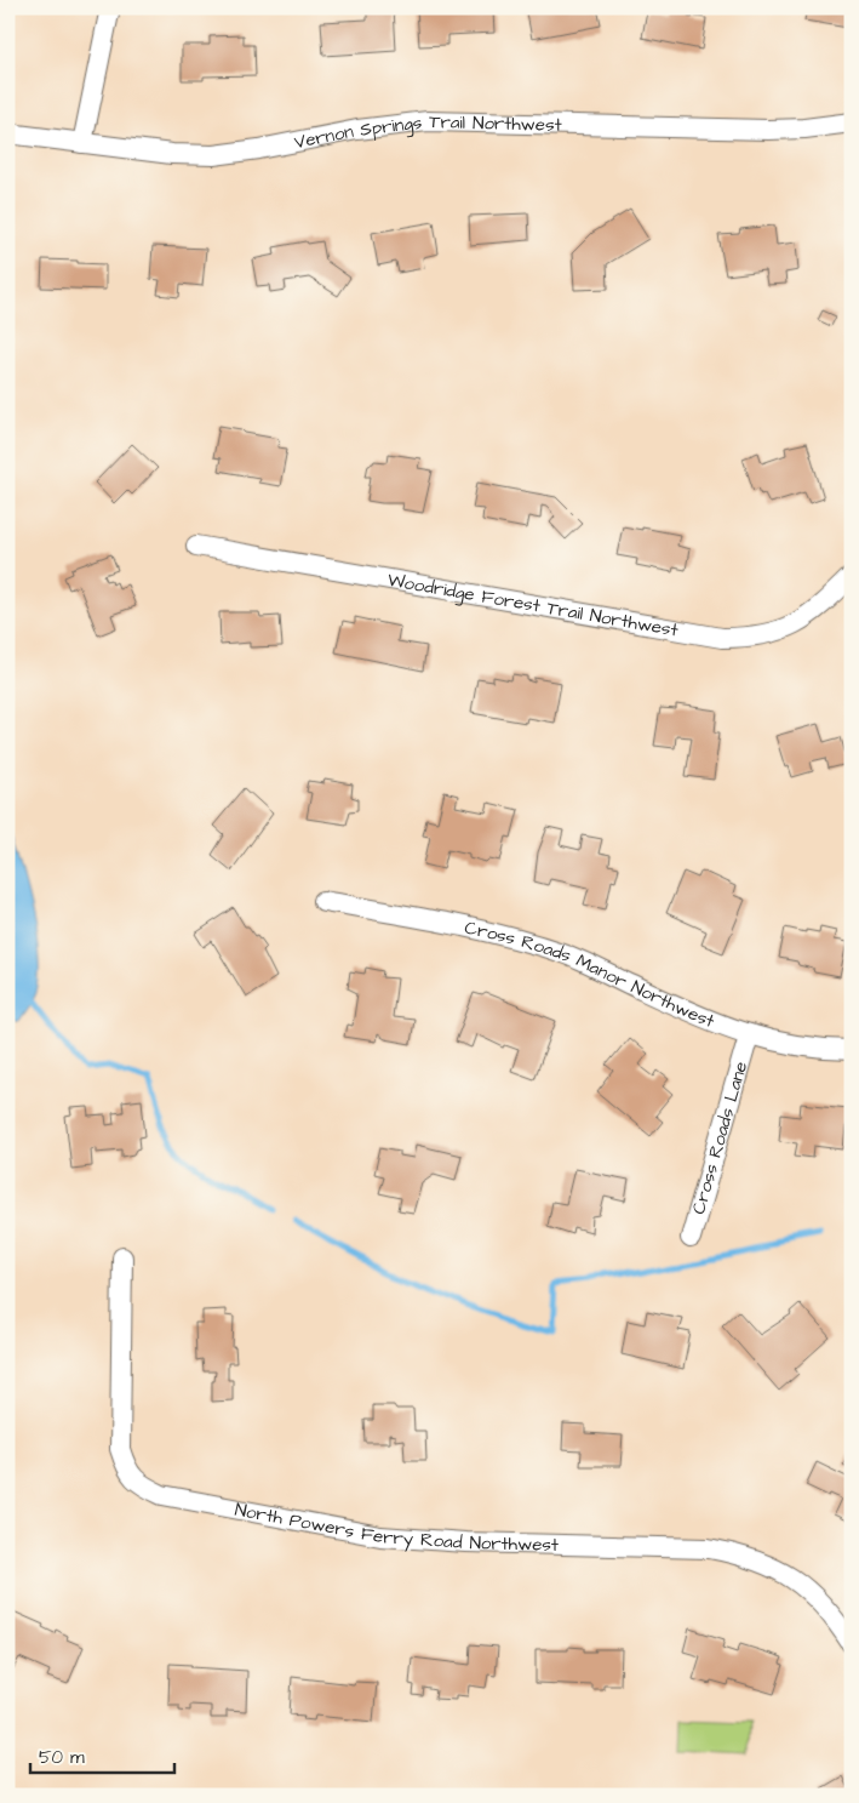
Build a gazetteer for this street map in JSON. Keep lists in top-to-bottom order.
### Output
{
  "streets": {
    "street": [
      "Vernon Springs Trail Northwest",
      "Woodridge Forest Trail Northwest",
      "Cross Roads Manor Northwest",
      "Cross Roads Lane",
      "North Powers Ferry Road Northwest"
    ]
  },
  "crossings": [
    ["Cross Roads Manor Northwest", "Cross Roads Lane"]
  ],
  "scale_bar": "50 m"
}
